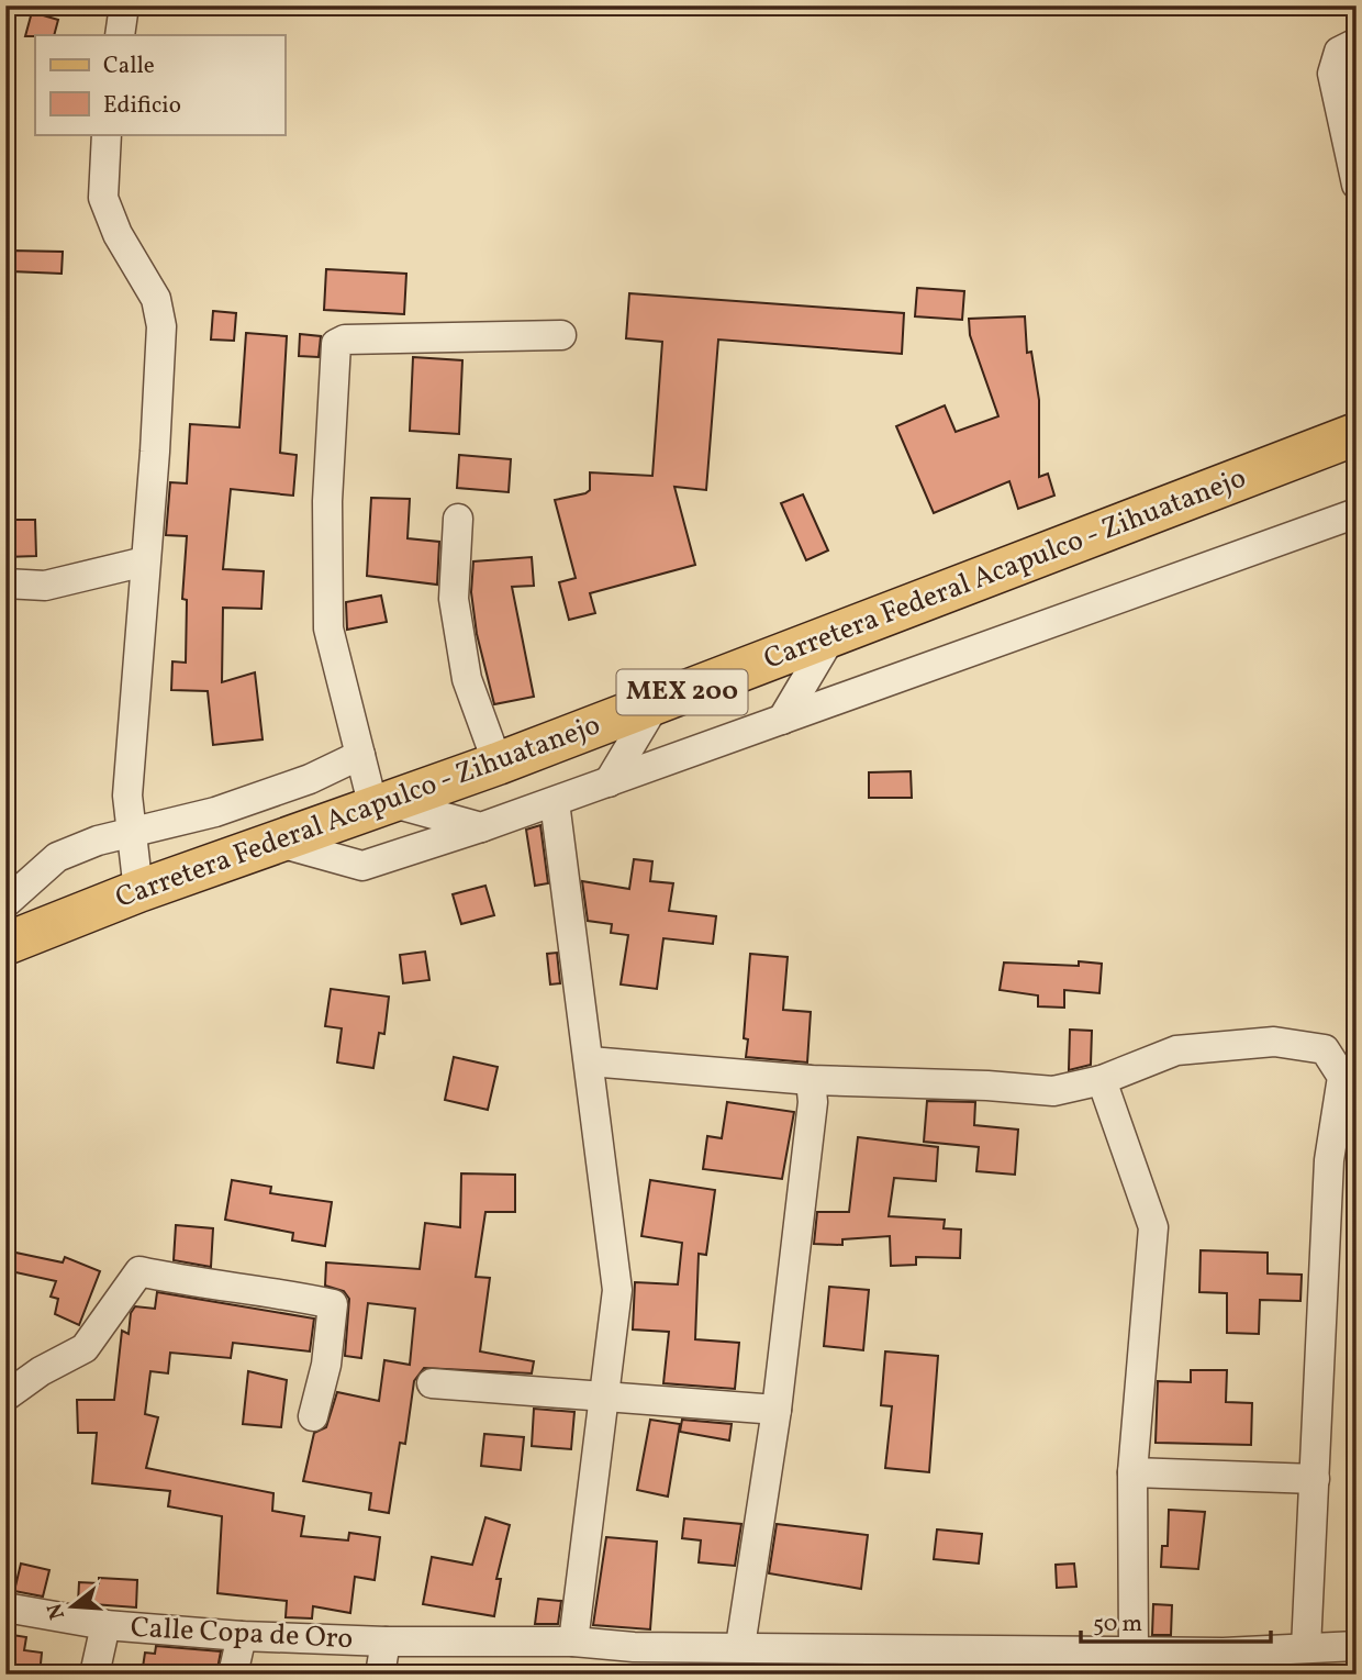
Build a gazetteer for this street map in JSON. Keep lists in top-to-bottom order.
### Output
{
  "streets": {
    "main road": ["Carretera Federal Acapulco - Zihuatanejo", "MEX 200"],
    "street": ["Calle Copa de Oro"]
  },
  "legend": ["Calle", "Edificio"],
  "scale_bar": "50 m",
  "north": "left"
}
